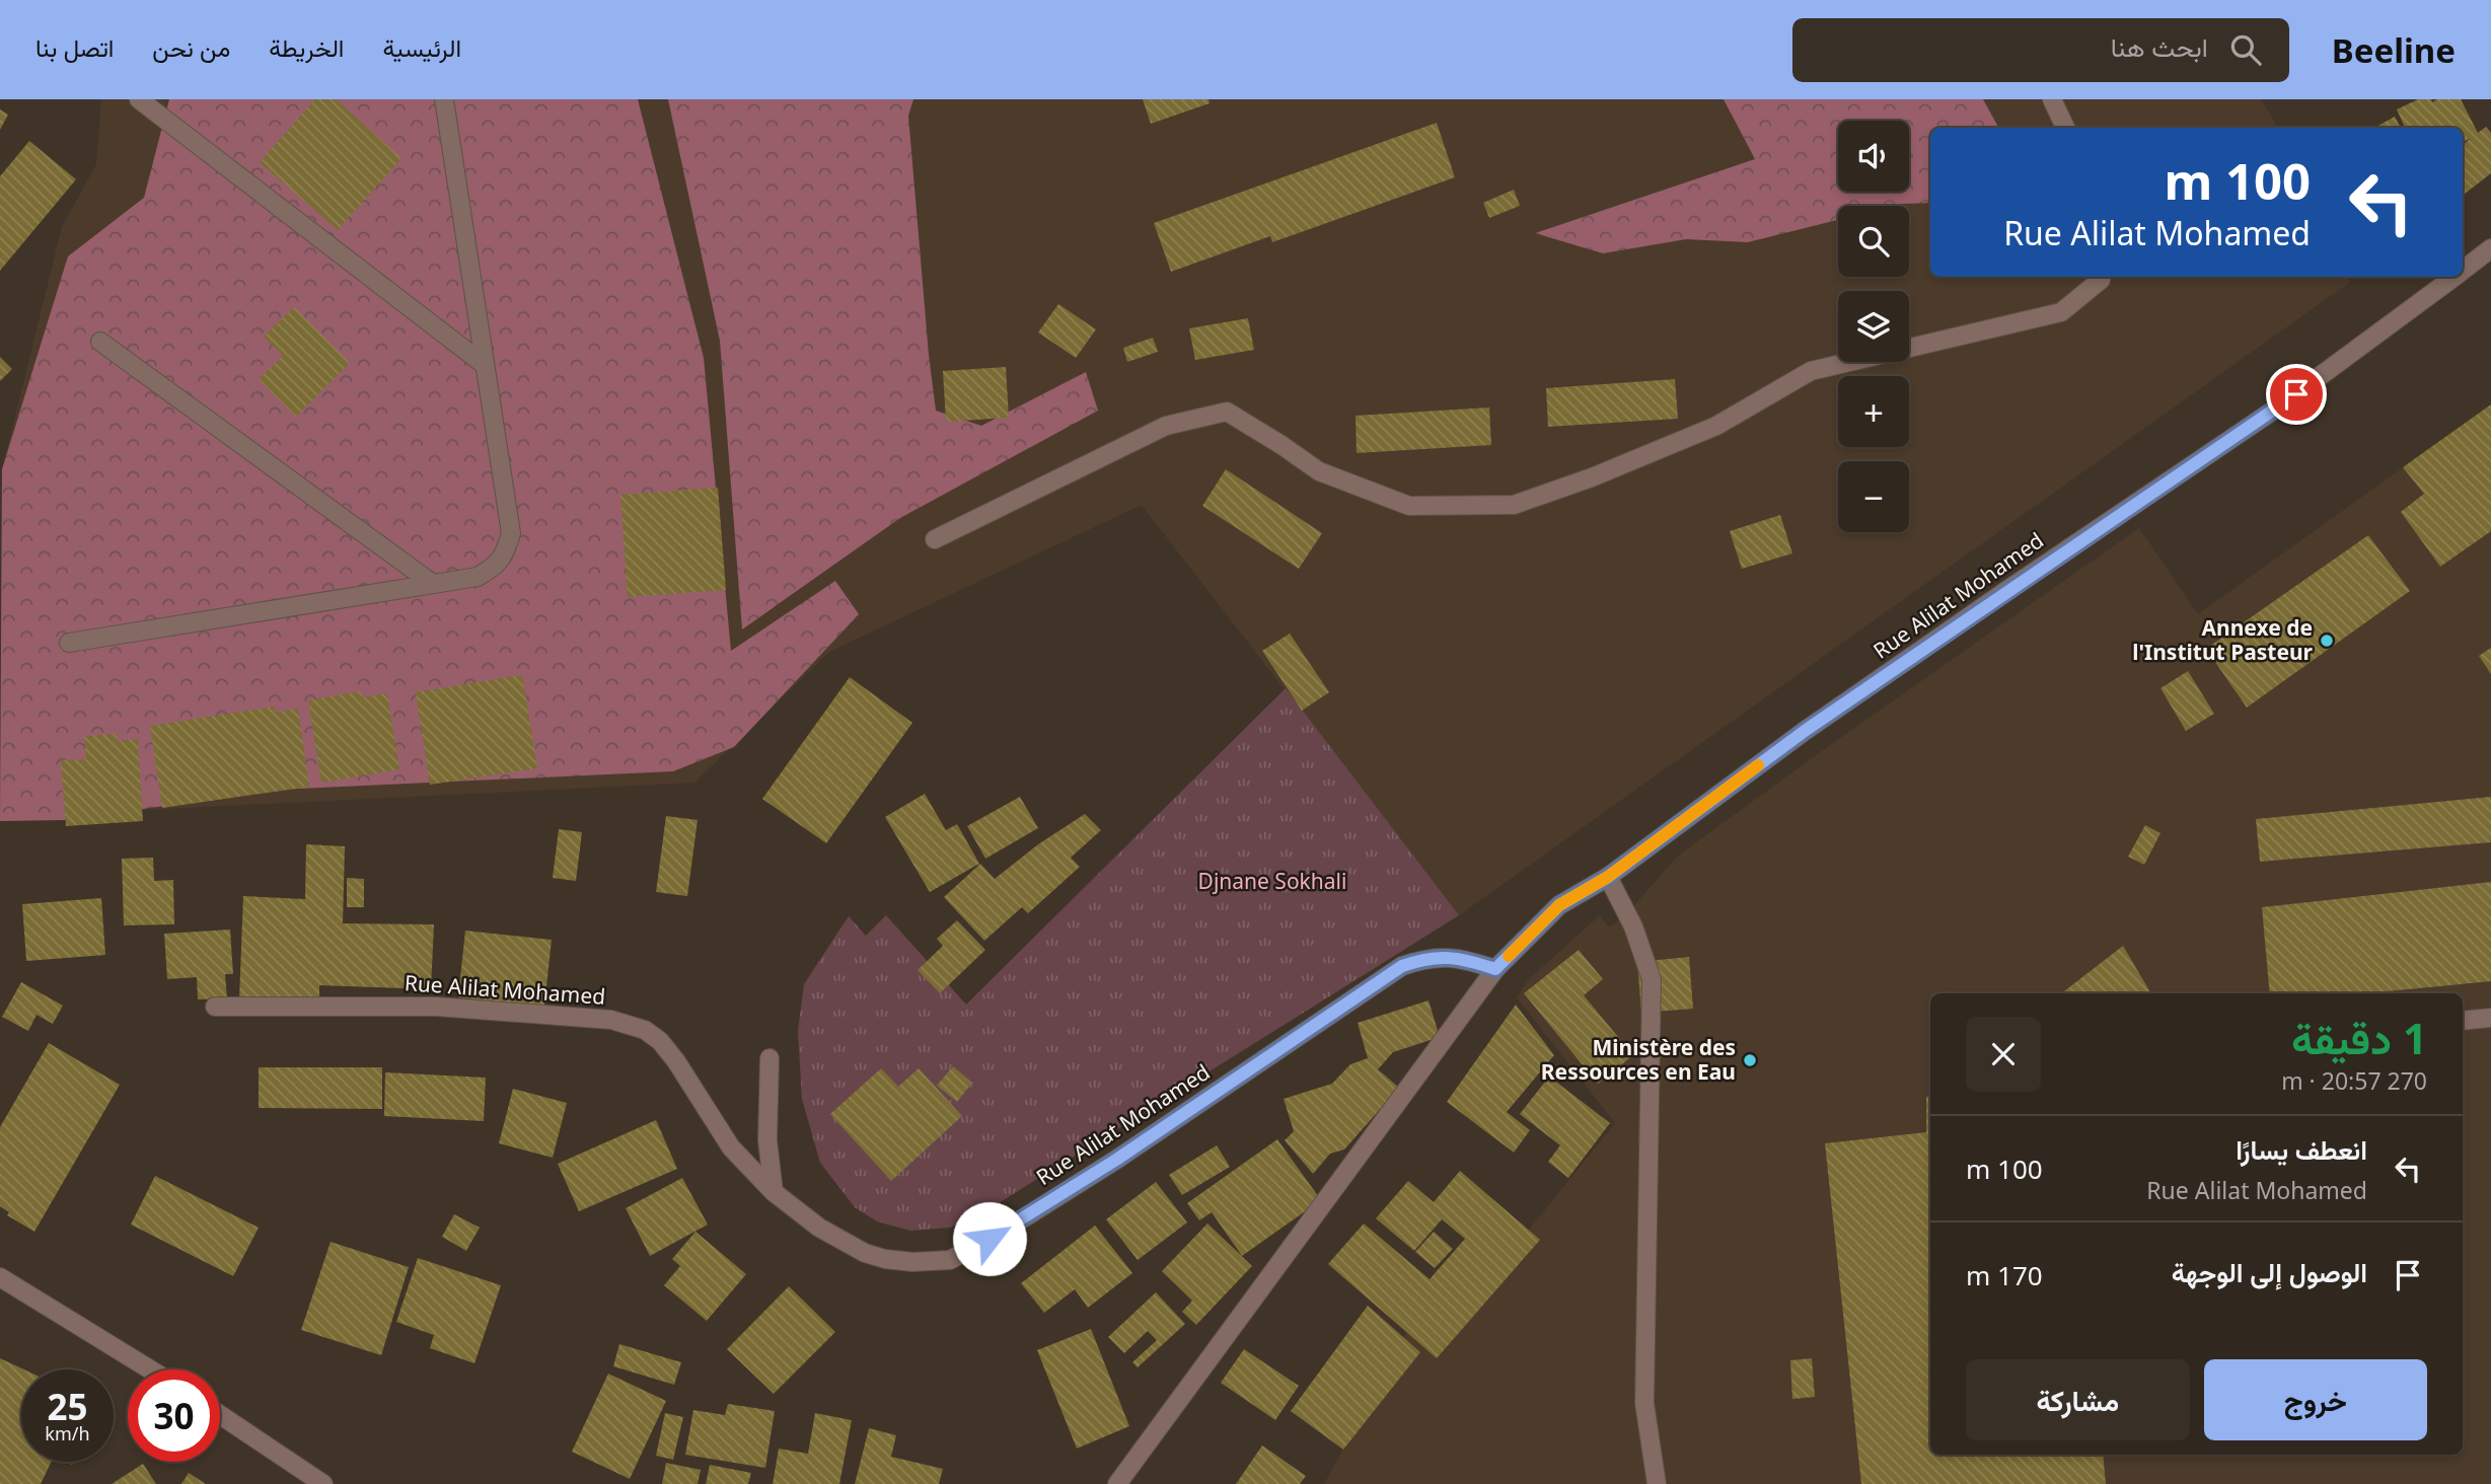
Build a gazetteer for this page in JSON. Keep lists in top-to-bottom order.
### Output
{
  "streets": {
    "street": ["Rue Alilat Mohamed"]
  },
  "parks": ["Djnane Sokhali"],
  "places": ["Annexe de l'Institut Pasteur", "Ministère des Ressources en Eau"],
  "page": {
    "header": "Beeline",
    "search": "ابحث هنا",
    "nav": [
      "الرئيسية",
      "الخريطة",
      "من نحن",
      "اتصل بنا"
    ],
    "map_buttons": ["+", "−"],
    "turn": ["100 m", "Rue Alilat Mohamed"],
    "heading": ["1 دقيقة", "270 m · 20:57"],
    "list": [
      {
        "name": "انعطف يسارًا",
        "note": "Rue Alilat Mohamed",
        "value": "100 m"
      },
      {
        "name": "الوصول إلى الوجهة",
        "value": "170 m"
      }
    ],
    "buttons": ["خروج", "مشاركة"],
    "speed": "25 km/h",
    "limit": "30"
  }
}
